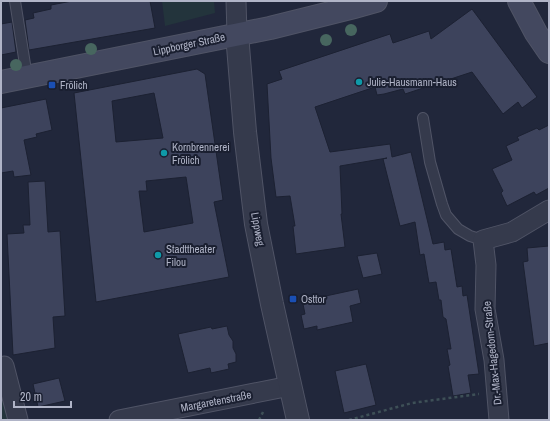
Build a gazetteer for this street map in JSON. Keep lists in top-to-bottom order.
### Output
{
  "streets": {
    "main road": ["Lippborger Straße"],
    "street": ["Lippweg", "Dr.-Max-Hagedorn-Straße", "Margaretenstraße"]
  },
  "crossings": [
    ["Lippborger Straße", "Lippweg"],
    ["Lippweg", "Margaretenstraße"]
  ],
  "places": {
    "other": ["Julie-Hausmann-Haus", "Kornbrennerei Frölich", "Stadttheater Filou"],
    "transit": ["Frölich", "Osttor"]
  },
  "scale_bar": "20 m"
}
